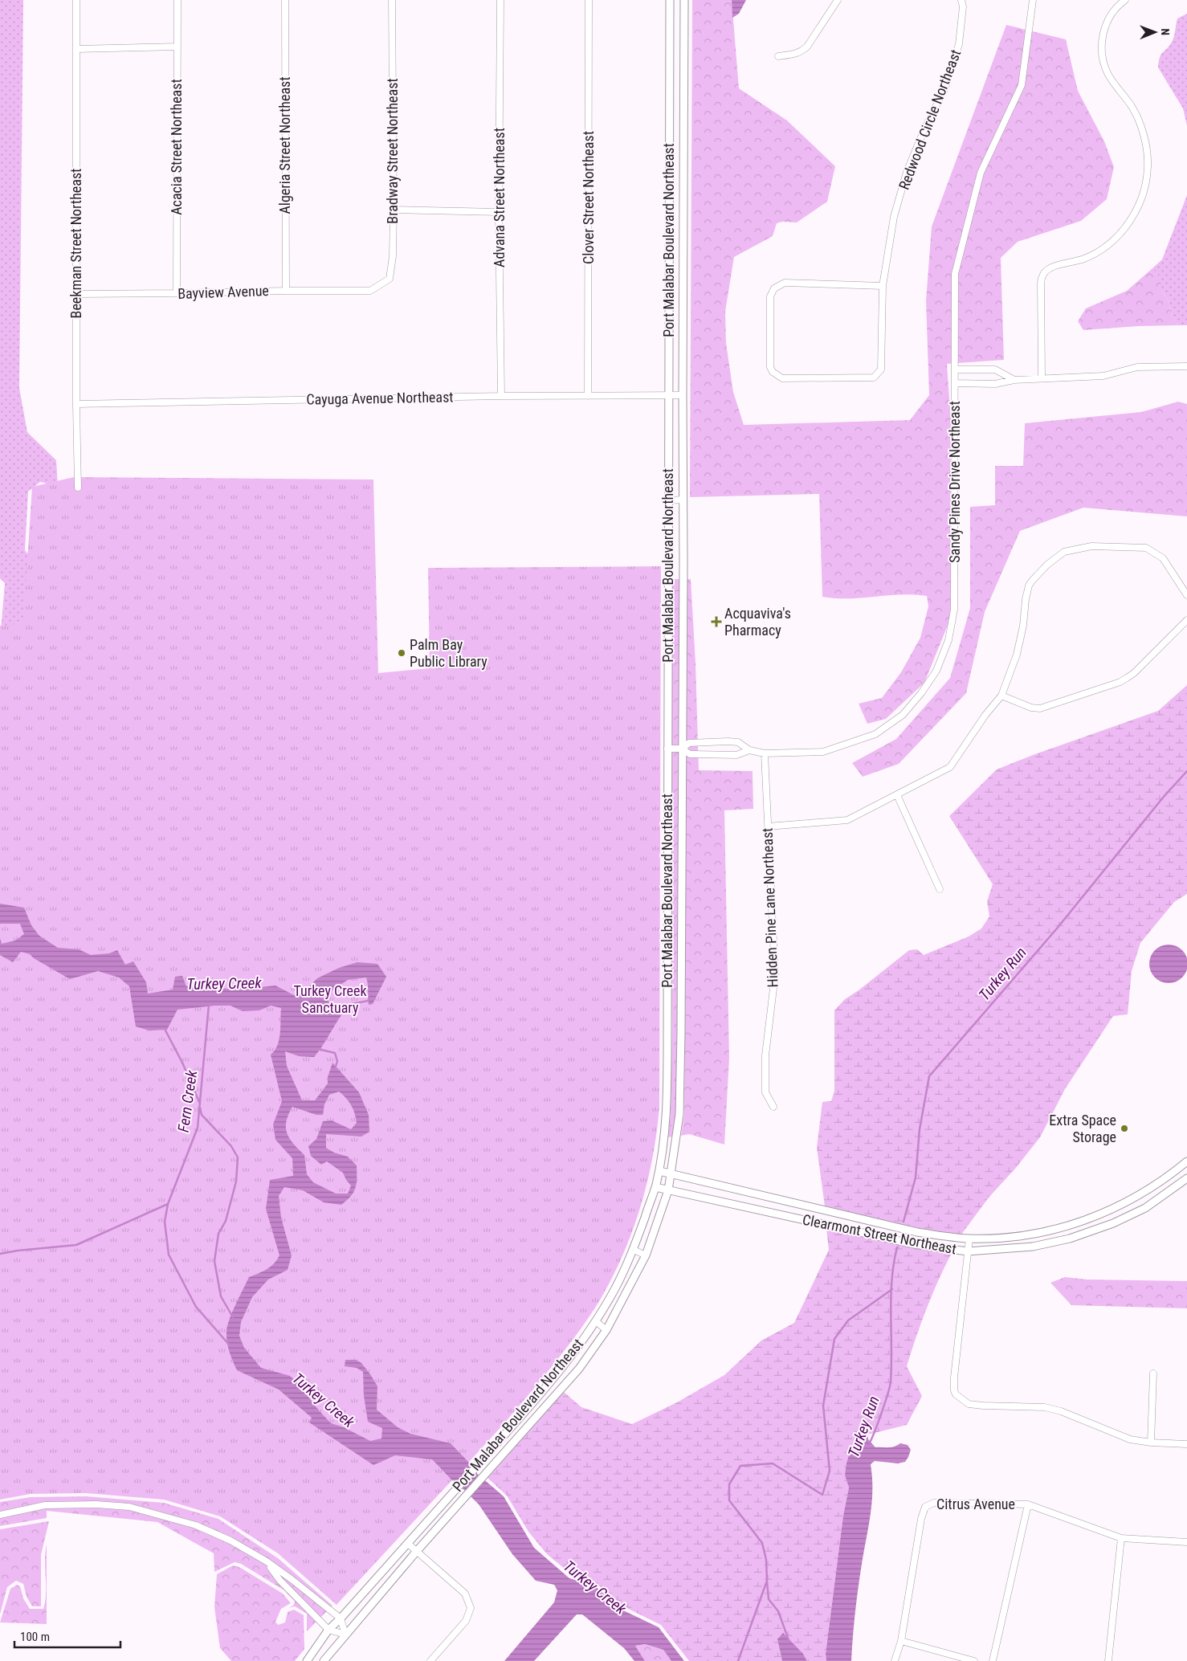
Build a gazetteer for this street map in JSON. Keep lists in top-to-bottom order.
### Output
{
  "streets": {
    "street": [
      "Redwood Circle Northeast",
      "Algeria Street Northeast",
      "Acacia Street Northeast",
      "Bradway Street Northeast",
      "Advana Street Northeast",
      "Clover Street Northeast",
      "Port Malabar Boulevard Northeast",
      "Beekman Street Northeast",
      "Bayview Avenue",
      "Cayuga Avenue Northeast",
      "Sandy Pines Drive Northeast",
      "Hidden Pine Lane Northeast",
      "Clearmont Street Northeast",
      "Citrus Avenue"
    ]
  },
  "crossings": [
    ["Algeria Street Northeast", "Bayview Avenue"],
    ["Acacia Street Northeast", "Bayview Avenue"],
    ["Bradway Street Northeast", "Bayview Avenue"],
    ["Advana Street Northeast", "Cayuga Avenue Northeast"],
    ["Clover Street Northeast", "Cayuga Avenue Northeast"],
    ["Port Malabar Boulevard Northeast", "Cayuga Avenue Northeast"],
    ["Port Malabar Boulevard Northeast", "Sandy Pines Drive Northeast"],
    ["Port Malabar Boulevard Northeast", "Clearmont Street Northeast"],
    ["Beekman Street Northeast", "Bayview Avenue"],
    ["Beekman Street Northeast", "Cayuga Avenue Northeast"],
    ["Sandy Pines Drive Northeast", "Hidden Pine Lane Northeast"]
  ],
  "water": ["Turkey Run", "Turkey Creek", "Fern Creek"],
  "parks": ["Turkey Creek Sanctuary"],
  "places": {
    "health": ["Acquaviva's Pharmacy"],
    "other": ["Palm Bay Public Library", "Extra Space Storage"]
  },
  "scale_bar": "100 m",
  "north": "right"
}
